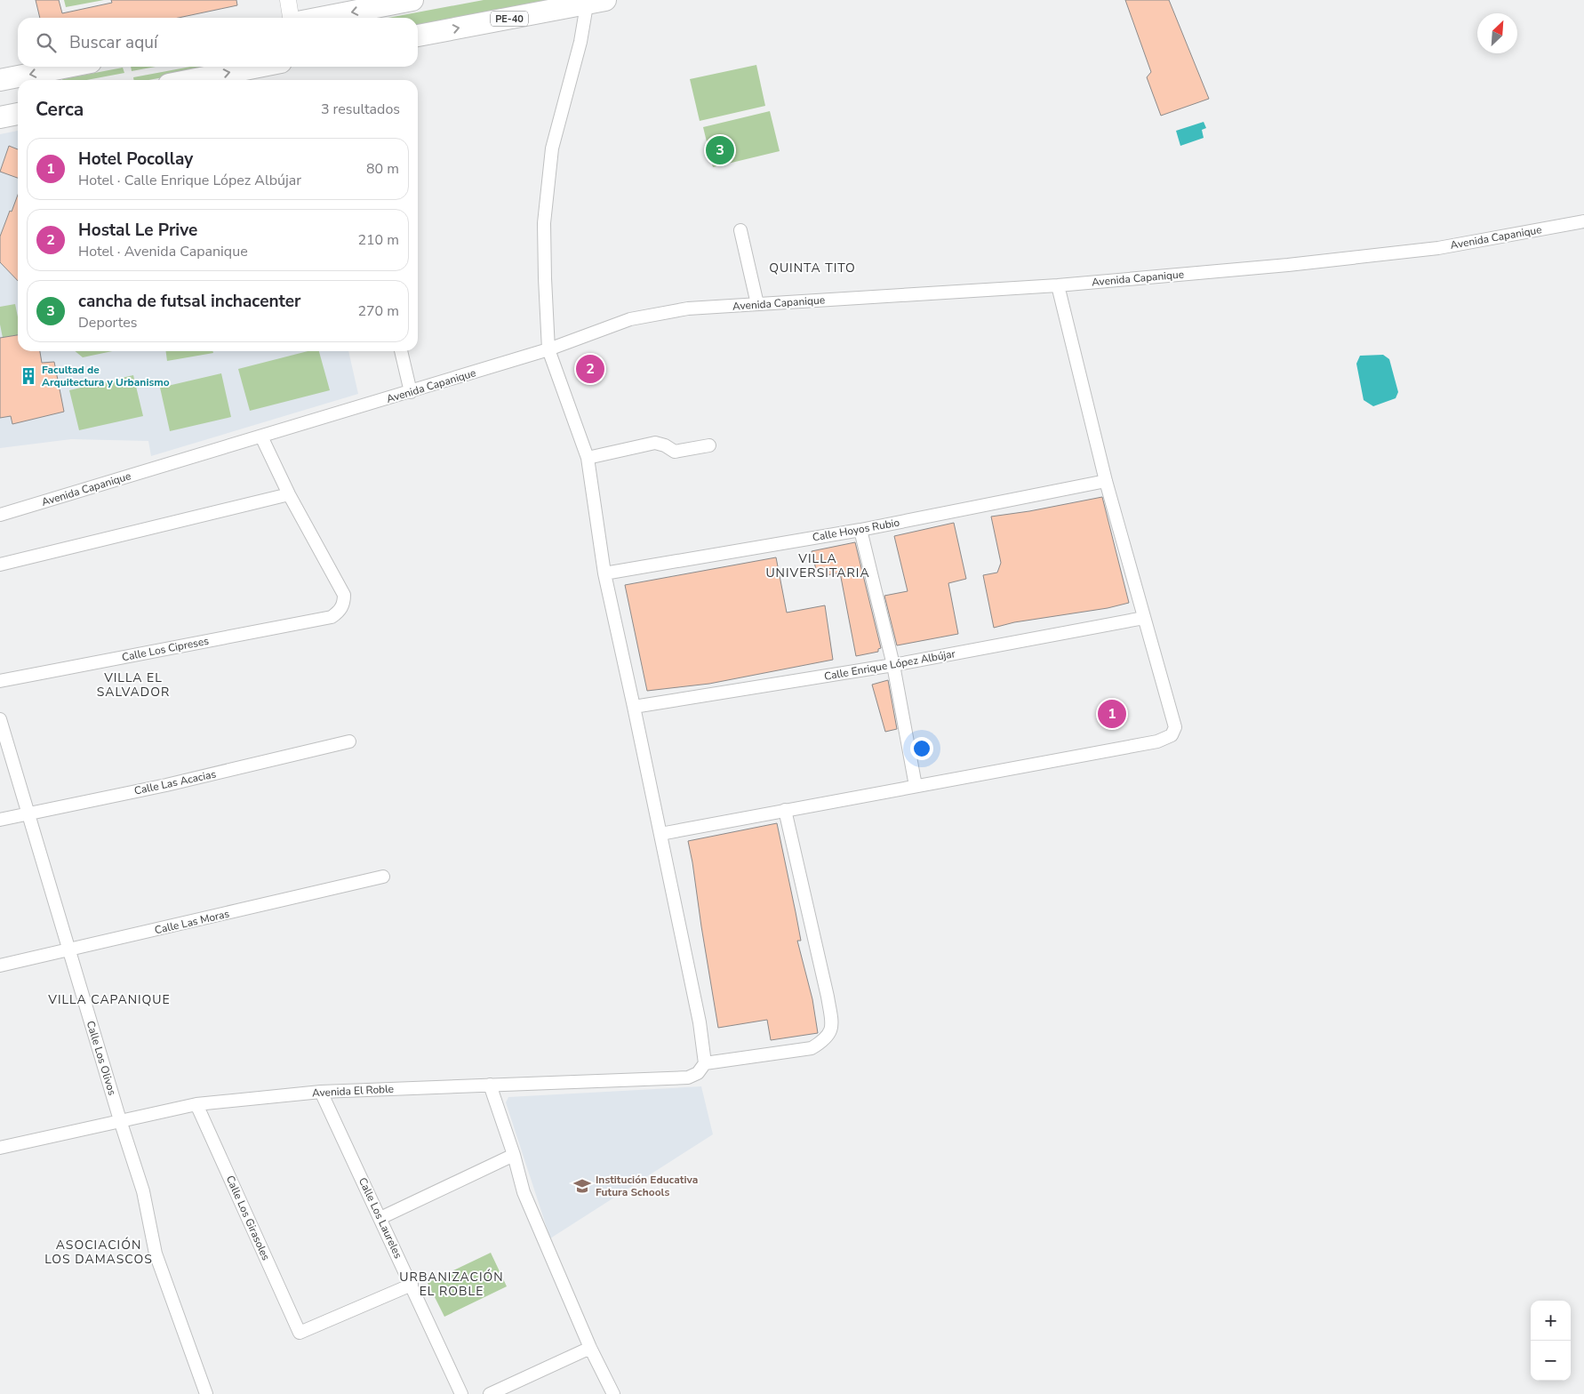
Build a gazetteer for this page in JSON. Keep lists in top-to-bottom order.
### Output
{
  "streets": {
    "highway": ["PE-40"],
    "street": [
      "Avenida Capanique",
      "Calle Hoyos Rubio",
      "Calle Los Cipreses",
      "Calle Enrique López Albújar",
      "Calle Las Acacias",
      "Calle Las Moras",
      "Calle Los Olivos",
      "Avenida El Roble",
      "Calle Los Girasoles",
      "Calle Los Laureles"
    ]
  },
  "crossings": [
    ["Calle Las Acacias", "Calle Los Olivos"],
    ["Calle Las Moras", "Calle Los Olivos"],
    ["Calle Los Olivos", "Avenida El Roble"],
    ["Avenida El Roble", "Calle Los Girasoles"],
    ["Avenida El Roble", "Calle Los Laureles"],
    ["Calle Los Girasoles", "Calle Los Laureles"]
  ],
  "districts": [
    "QUINTA TITO",
    "VILLA UNIVERSITARIA",
    "VILLA EL SALVADOR",
    "VILLA CAPANIQUE",
    "ASOCIACIÓN LOS DAMASCOS",
    "URBANIZACIÓN EL ROBLE"
  ],
  "places": {
    "building": ["Facultad de Arquitectura y Urbanismo"],
    "school or university": ["Institución Educativa Futura Schools"]
  },
  "north": "top right",
  "page": {
    "search": "Buscar aquí",
    "heading": ["Cerca", "3 resultados"],
    "pins": ["3", "2", "1"],
    "list": [
      {
        "mark": "1",
        "name": "Hotel Pocollay",
        "note": "Hotel · Calle Enrique López Albújar",
        "value": "80 m"
      },
      {
        "mark": "2",
        "name": "Hostal Le Prive",
        "note": "Hotel · Avenida Capanique",
        "value": "210 m"
      },
      {
        "mark": "3",
        "name": "cancha de futsal inchacenter",
        "note": "Deportes",
        "value": "270 m"
      }
    ],
    "map_buttons": ["+", "−"]
  }
}
